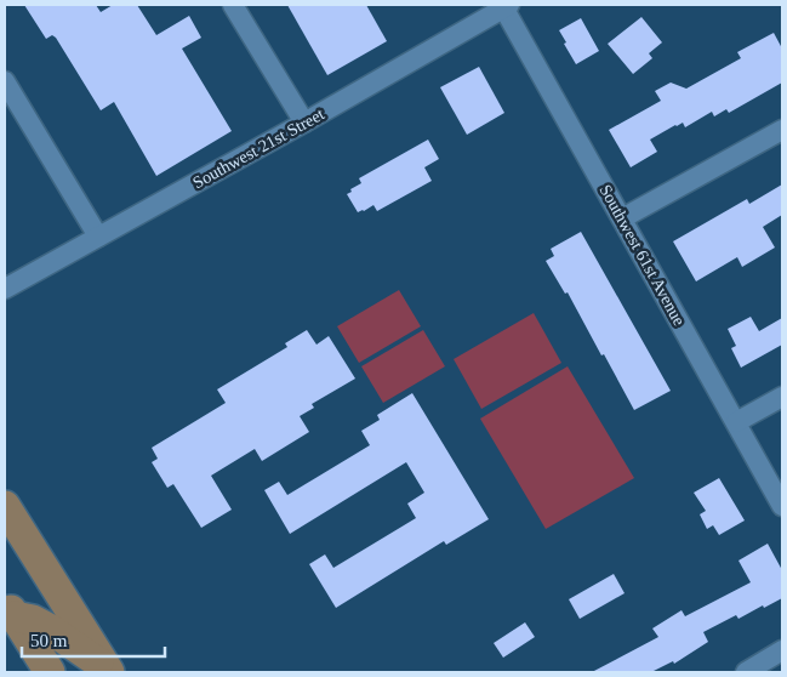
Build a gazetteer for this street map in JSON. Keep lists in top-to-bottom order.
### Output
{
  "streets": {
    "street": ["Southwest 21st Street", "Southwest 61st Avenue"]
  },
  "crossings": [
    ["Southwest 21st Street", "Southwest 61st Avenue"]
  ],
  "scale_bar": "50 m"
}
